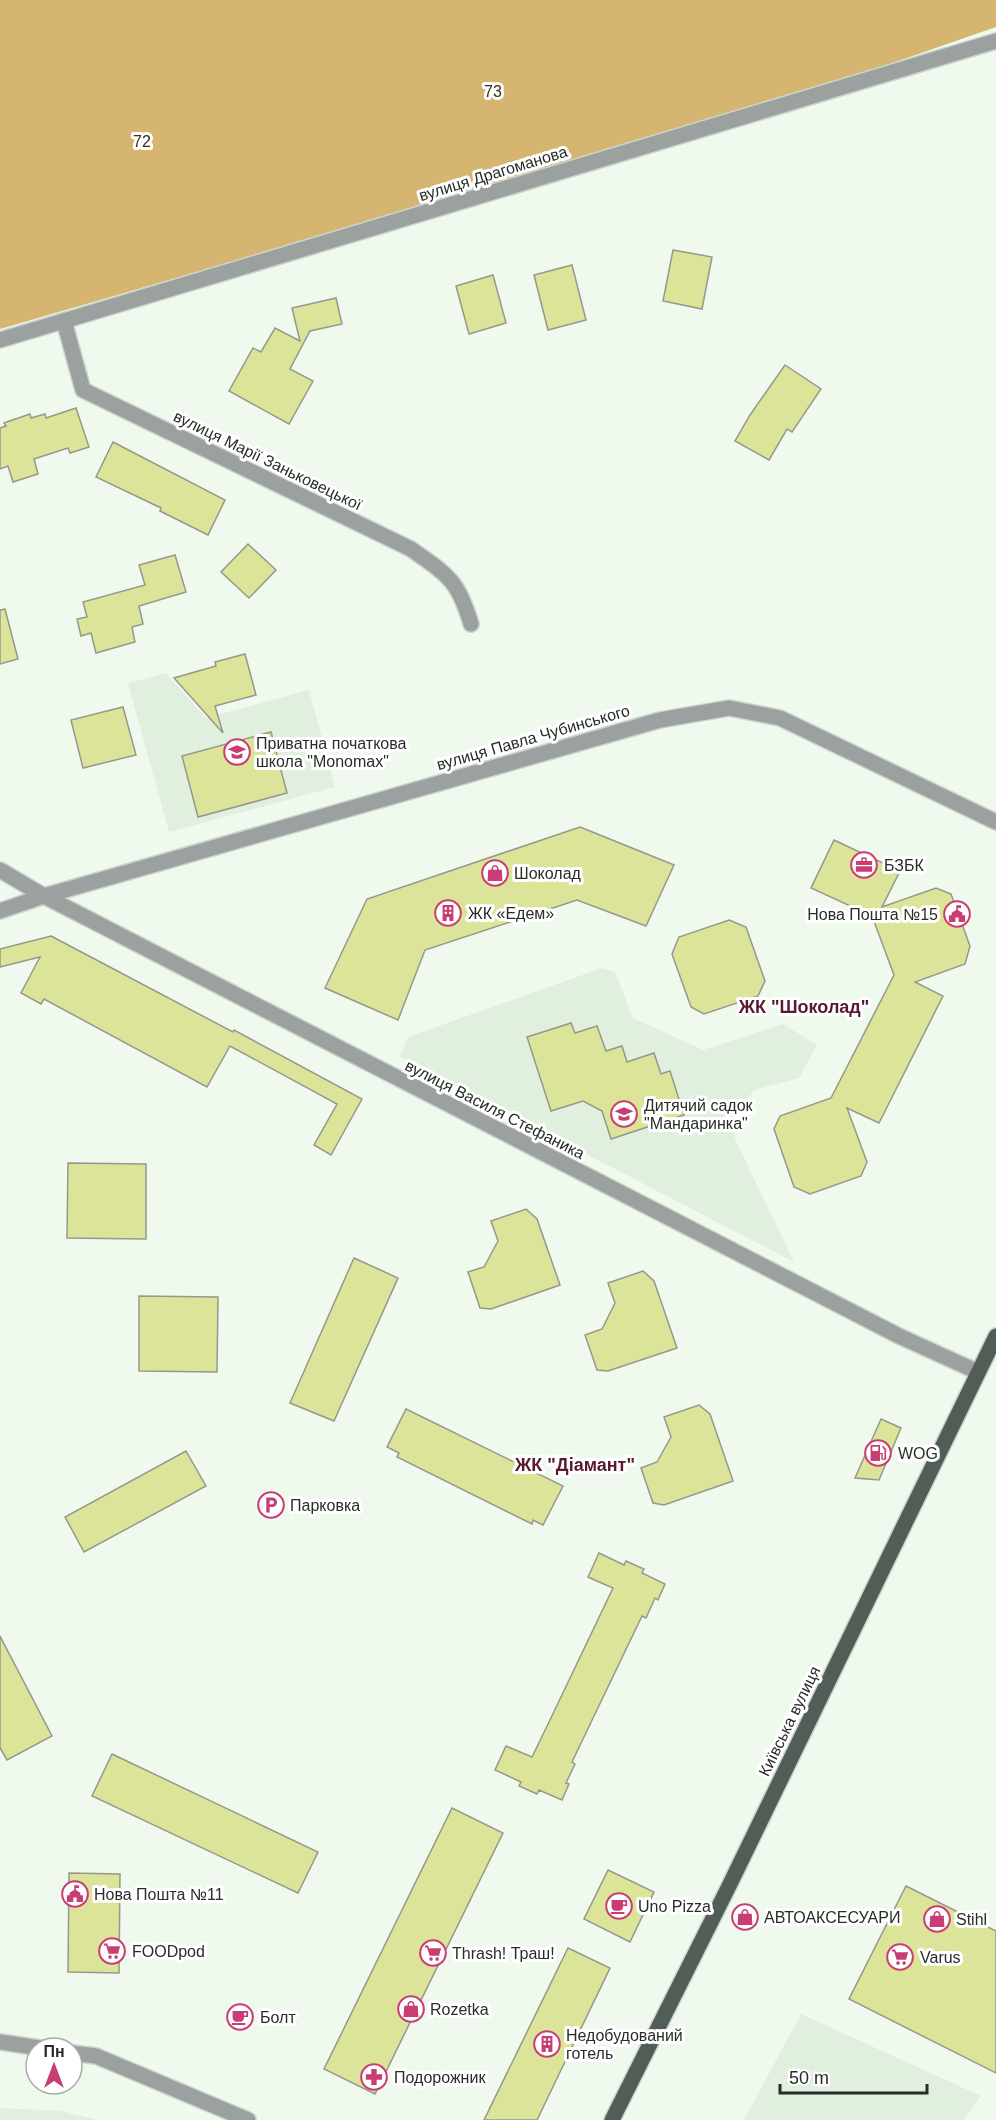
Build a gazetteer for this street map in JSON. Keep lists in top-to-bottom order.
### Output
{
  "streets": {
    "main road": ["Київська вулиця"],
    "street": [
      "вулиця Драгоманова",
      "вулиця Марії Заньковецької",
      "вулиця Павла Чубинського",
      "вулиця Василя Стефаника"
    ]
  },
  "crossings": [
    ["вулиця Драгоманова", "вулиця Марії Заньковецької"],
    ["вулиця Павла Чубинського", "вулиця Василя Стефаника"],
    ["вулиця Василя Стефаника", "Київська вулиця"]
  ],
  "districts": ["ЖК \"Шоколад\"", "ЖК \"Діамант\""],
  "parks": ["73", "72"],
  "places": {
    "school or university": ["Приватна початкова школа \"Monomax\"", "Дитячий садок \"Мандаринка\""],
    "office": ["БЗБК"],
    "shop": [
      "Шоколад",
      "АВТОАКСЕСУАРИ",
      "Stihl",
      "Rozetka"
    ],
    "building": ["ЖК «Едем»", "Недобудований готель"],
    "public building": ["Нова Пошта №15", "Нова Пошта №11"],
    "fuel station": ["WOG"],
    "parking": ["Парковка"],
    "cafe": ["Uno Pizza", "Болт"],
    "supermarket": ["FOODpod", "Thrash! Траш!", "Varus"],
    "pharmacy": ["Подорожник"]
  },
  "scale_bar": "50 m",
  "north": "top"
}
